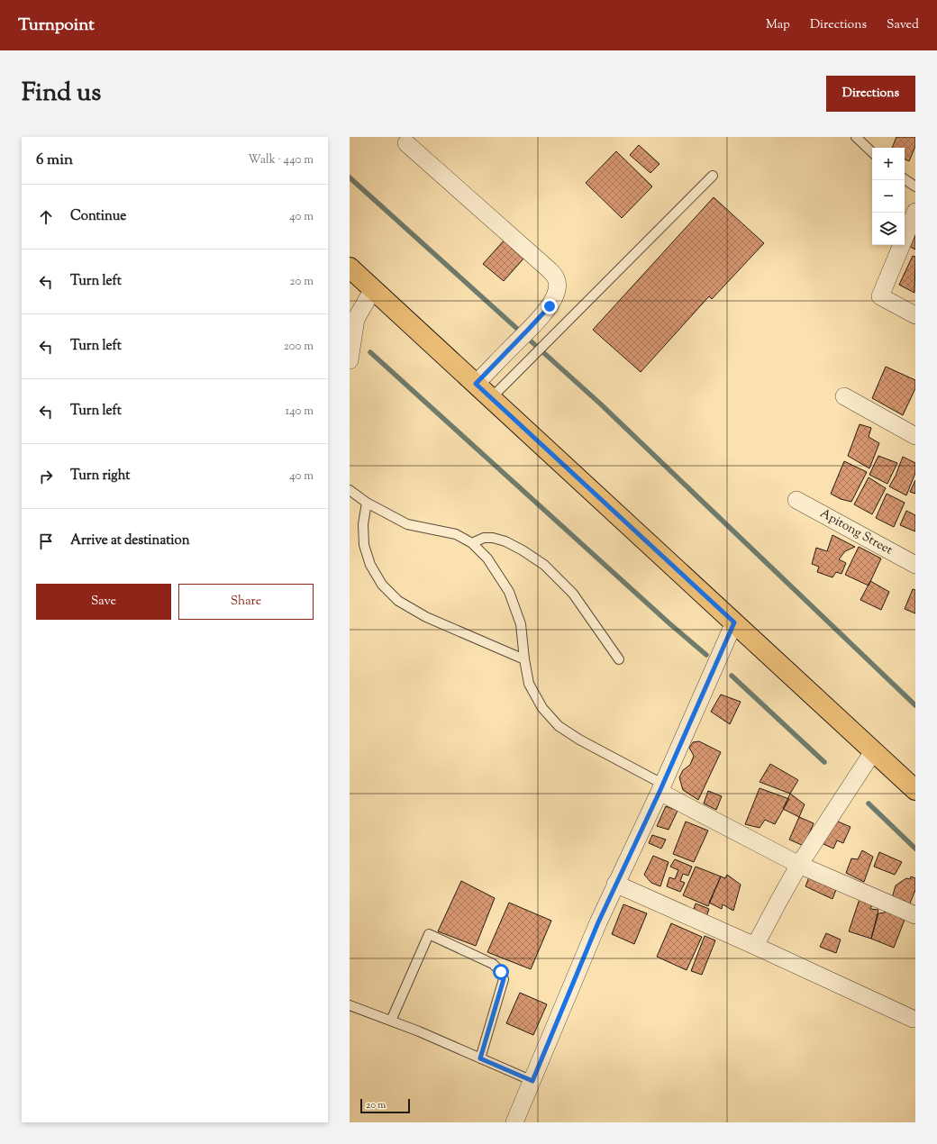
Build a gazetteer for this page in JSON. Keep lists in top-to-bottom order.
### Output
{
  "streets": {
    "street": ["Apitong Street"]
  },
  "scale_bar": "20 m",
  "page": {
    "header": "Turnpoint",
    "nav": ["Map", "Directions", "Saved"],
    "title": "Find us",
    "buttons": [
      "Directions",
      ["Save", "Share"]
    ],
    "heading": ["6 min", "Walk · 440 m"],
    "map_buttons": ["+", "−"],
    "list": [
      ["Continue", "40 m"],
      ["Turn left", "20 m"],
      ["Turn left", "200 m"],
      ["Turn left", "140 m"],
      ["Turn right", "40 m"],
      "Arrive at destination"
    ],
    "scale": "20 m"
  }
}
